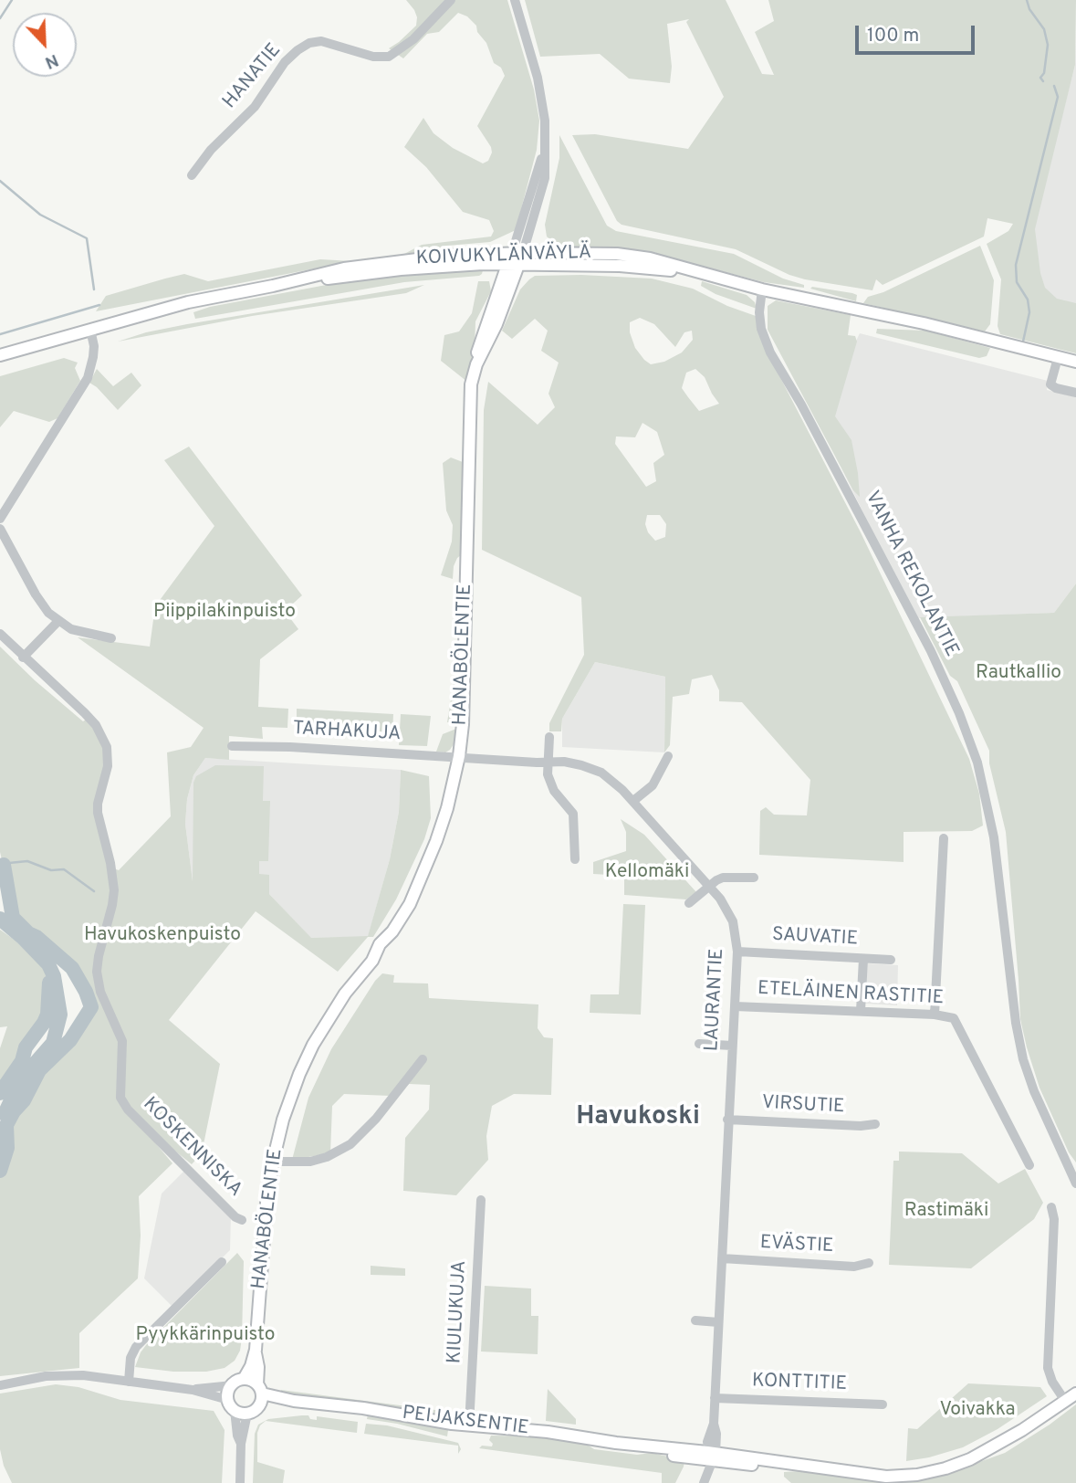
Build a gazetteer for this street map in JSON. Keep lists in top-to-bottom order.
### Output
{
  "streets": {
    "main road": ["KOIVUKYLÄNVÄYLÄ", "HANABÖLENTIE", "PEIJAKSENTIE"],
    "street": [
      "HANATIE",
      "VANHA REKOLANTIE",
      "TARHAKUJA",
      "SAUVATIE",
      "ETELÄINEN RASTITIE",
      "LAURANTIE",
      "VIRSUTIE",
      "KOSKENNISKA",
      "EVÄSTIE",
      "KIULUKUJA",
      "KONTTITIE"
    ]
  },
  "crossings": [
    ["KOIVUKYLÄNVÄYLÄ", "VANHA REKOLANTIE"],
    ["KOIVUKYLÄNVÄYLÄ", "HANABÖLENTIE"],
    ["HANABÖLENTIE", "TARHAKUJA"],
    ["HANABÖLENTIE", "LAURANTIE"],
    ["HANABÖLENTIE", "PEIJAKSENTIE"],
    ["TARHAKUJA", "LAURANTIE"],
    ["SAUVATIE", "LAURANTIE"],
    ["ETELÄINEN RASTITIE", "LAURANTIE"],
    ["LAURANTIE", "VIRSUTIE"],
    ["LAURANTIE", "EVÄSTIE"],
    ["LAURANTIE", "KONTTITIE"],
    ["LAURANTIE", "PEIJAKSENTIE"],
    ["KIULUKUJA", "PEIJAKSENTIE"]
  ],
  "districts": ["Havukoski"],
  "parks": [
    "Piippilakinpuisto",
    "Rautkallio",
    "Kellomäki",
    "Havukoskenpuisto",
    "Rastimäki",
    "Pyykkärinpuisto",
    "Voivakka"
  ],
  "scale_bar": "100 m",
  "north": "bottom right"
}
